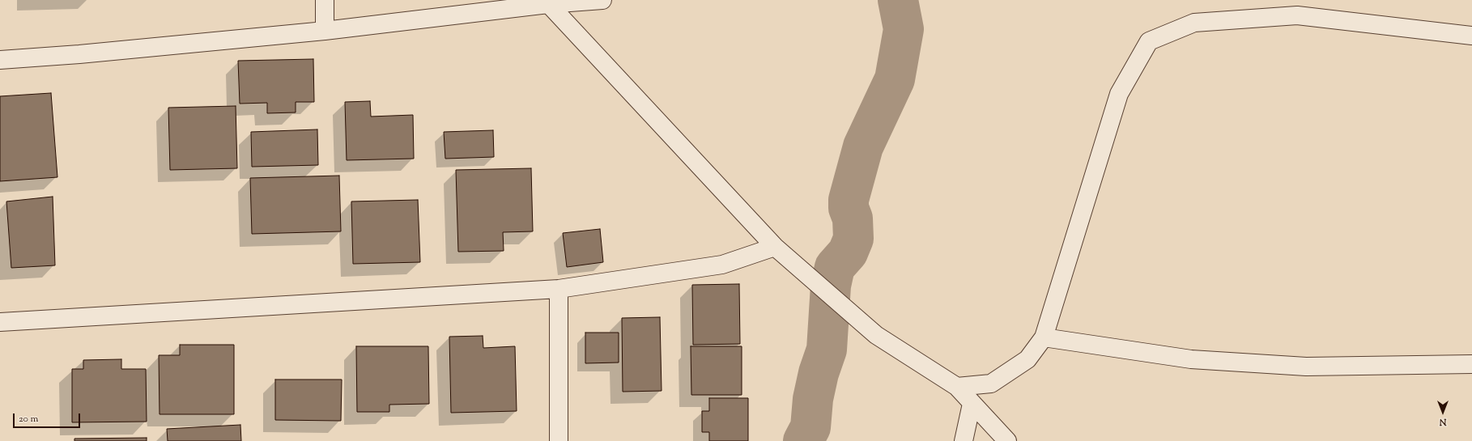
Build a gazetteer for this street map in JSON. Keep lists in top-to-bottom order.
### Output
{
  "scale_bar": "20 m",
  "north": "bottom"
}
